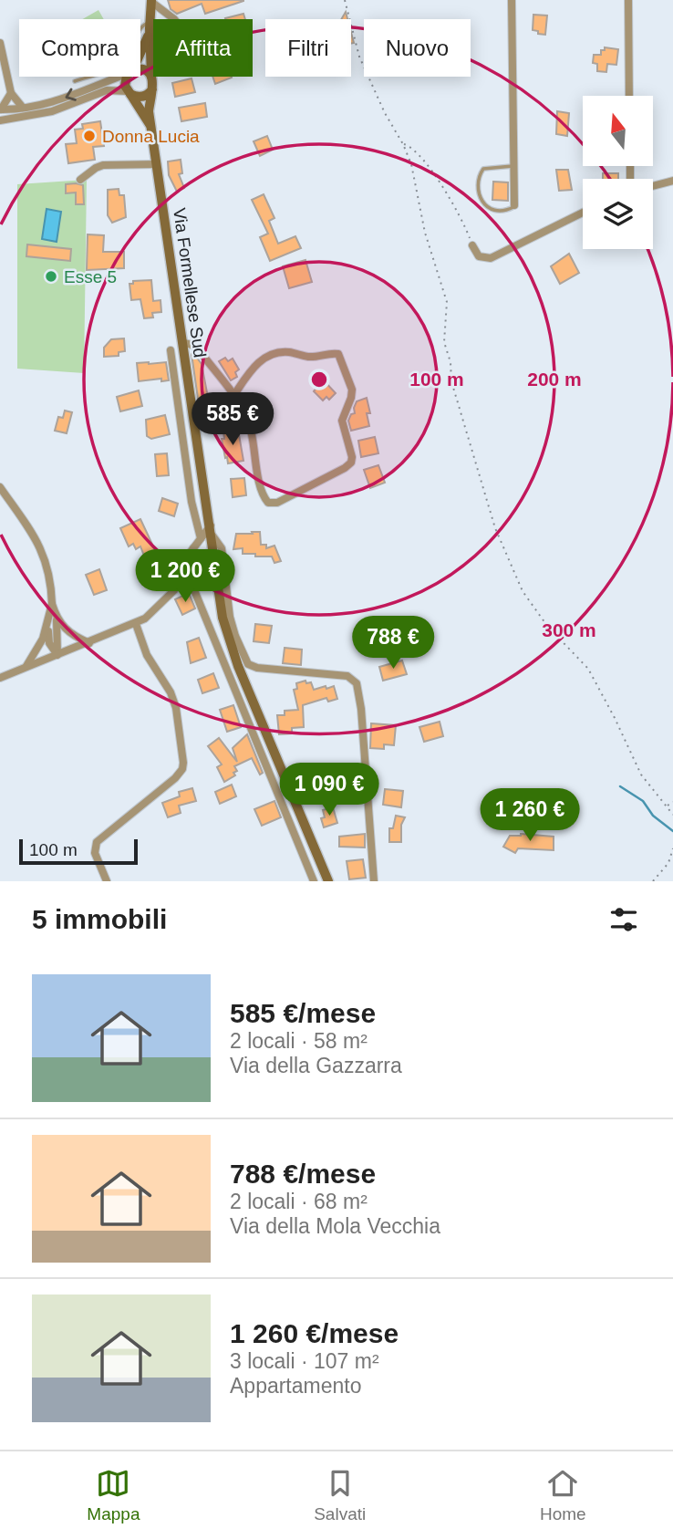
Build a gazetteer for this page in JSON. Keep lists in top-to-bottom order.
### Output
{
  "streets": {
    "street": ["Via Formellese Sud"]
  },
  "places": ["Donna Lucia", "Esse 5"],
  "scale_bar": "100 m",
  "north": "top",
  "page": {
    "chip": [
      "Compra",
      "Affitta",
      "Filtri",
      "Nuovo"
    ],
    "price": [
      "585 €",
      "1 200 €",
      "788 €",
      "1 090 €",
      "1 260 €"
    ],
    "scale": "100 m",
    "heading": "5 immobili",
    "list": [
      {
        "name": "585 €/mese",
        "note": "2 locali · 58 m² · Via della Gazzarra"
      },
      {
        "name": "788 €/mese",
        "note": "2 locali · 68 m² · Via della Mola Vecchia"
      },
      {
        "name": "1 260 €/mese",
        "note": "3 locali · 107 m² · Appartamento"
      }
    ],
    "tabs": ["Mappa", "Salvati", "Home"]
  },
  "rings": ["100 m", "200 m", "300 m"]
}
